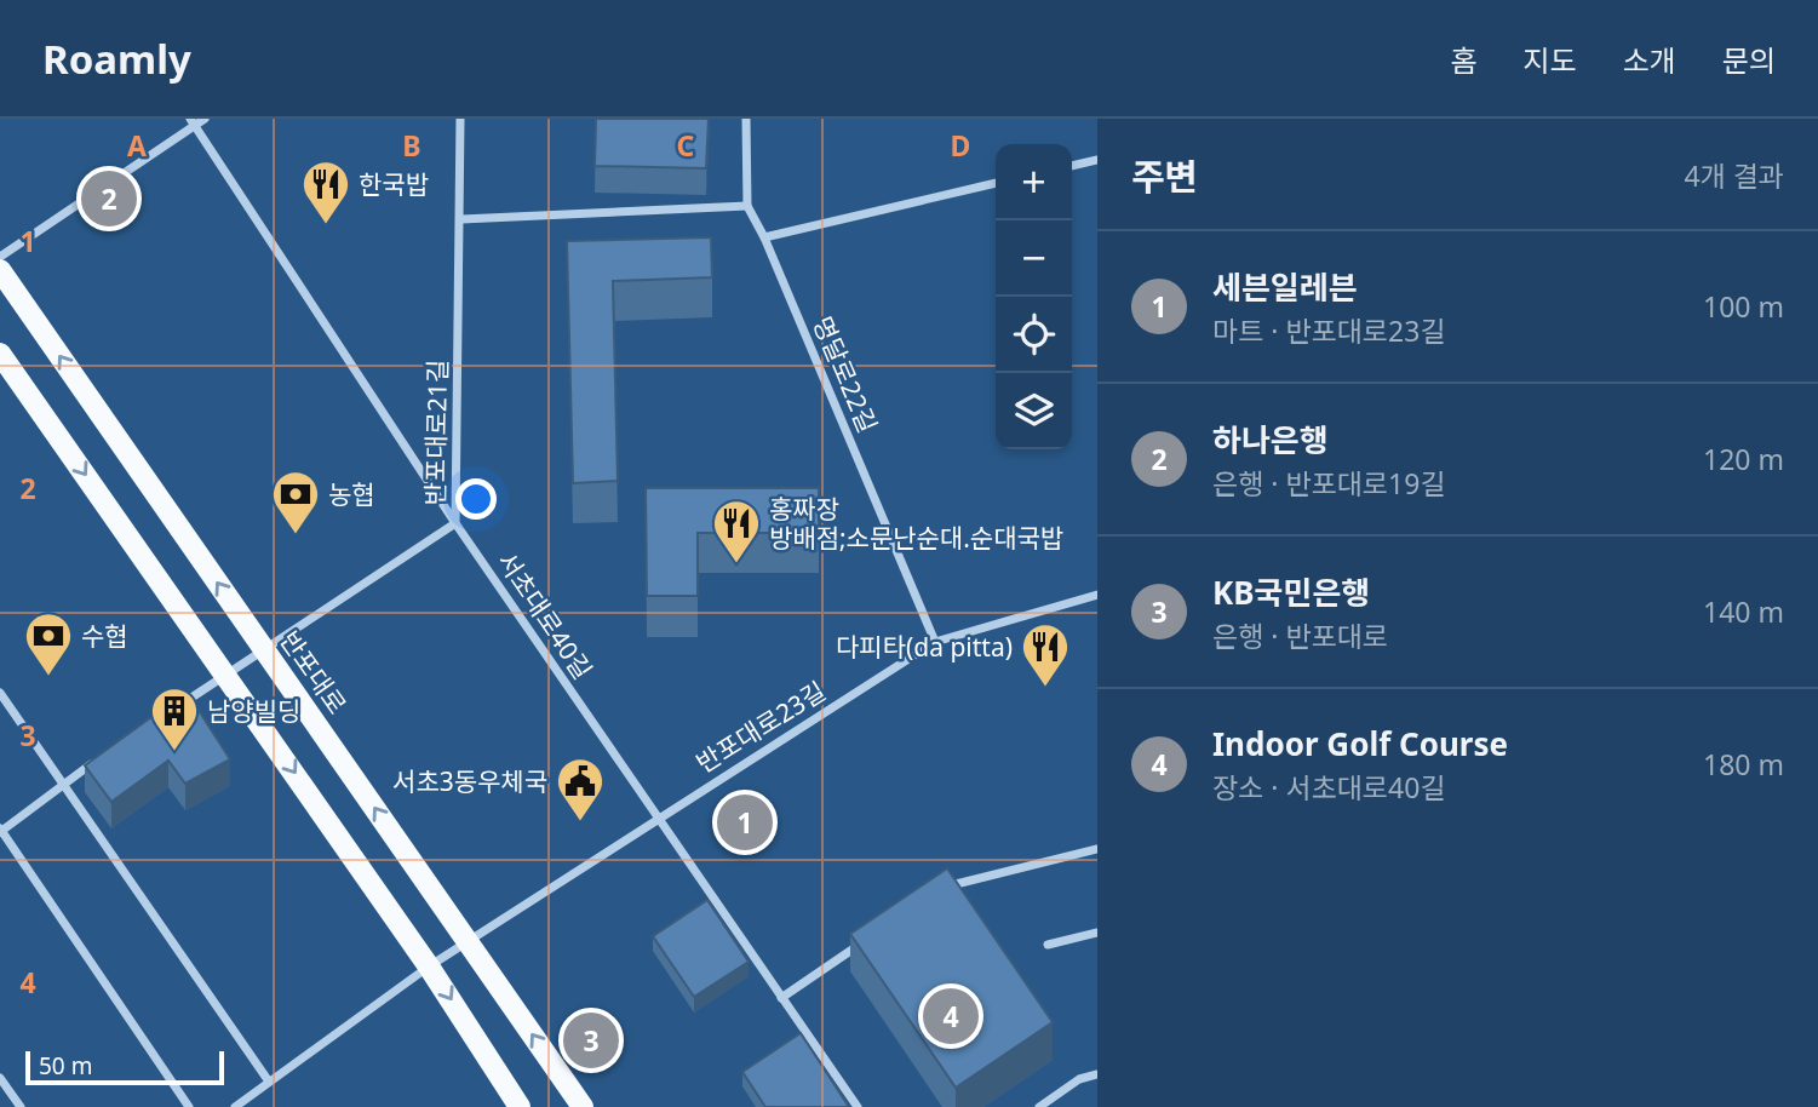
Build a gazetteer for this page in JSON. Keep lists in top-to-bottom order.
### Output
{
  "streets": {
    "main road": ["반포대로"],
    "street": [
      "명달로22길",
      "반포대로21길",
      "서초대로40길",
      "반포대로23길"
    ]
  },
  "crossings": [
    ["명달로22길", "반포대로23길"],
    ["반포대로21길", "서초대로40길"],
    ["반포대로21길", "반포대로"],
    ["서초대로40길", "반포대로23길"],
    ["반포대로", "반포대로23길"]
  ],
  "places": {
    "restaurant": ["한국밥", "홍짜장 방배점;소문난순대.순대국밥", "다피타(da pitta)"],
    "bank": ["농협", "수협"],
    "building": ["남양빌딩"],
    "public building": ["서초3동우체국"]
  },
  "scale_bar": "50 m",
  "page": {
    "header": "Roamly",
    "nav": [
      "홈",
      "지도",
      "소개",
      "문의"
    ],
    "heading": ["주변", "4개 결과"],
    "map_buttons": ["+", "−"],
    "pins": [
      "2",
      "1",
      "4",
      "3"
    ],
    "list": [
      {
        "mark": "1",
        "name": "세븐일레븐",
        "note": "마트 · 반포대로23길",
        "value": "100 m"
      },
      {
        "mark": "2",
        "name": "하나은행",
        "note": "은행 · 반포대로19길",
        "value": "120 m"
      },
      {
        "mark": "3",
        "name": "KB국민은행",
        "note": "은행 · 반포대로",
        "value": "140 m"
      },
      {
        "mark": "4",
        "name": "Indoor Golf Course",
        "note": "장소 · 서초대로40길",
        "value": "180 m"
      }
    ],
    "scale": "50 m"
  },
  "grid": {
    "columns": [
      "A",
      "B",
      "C",
      "D"
    ],
    "rows": [
      "1",
      "2",
      "3",
      "4"
    ]
  }
}
